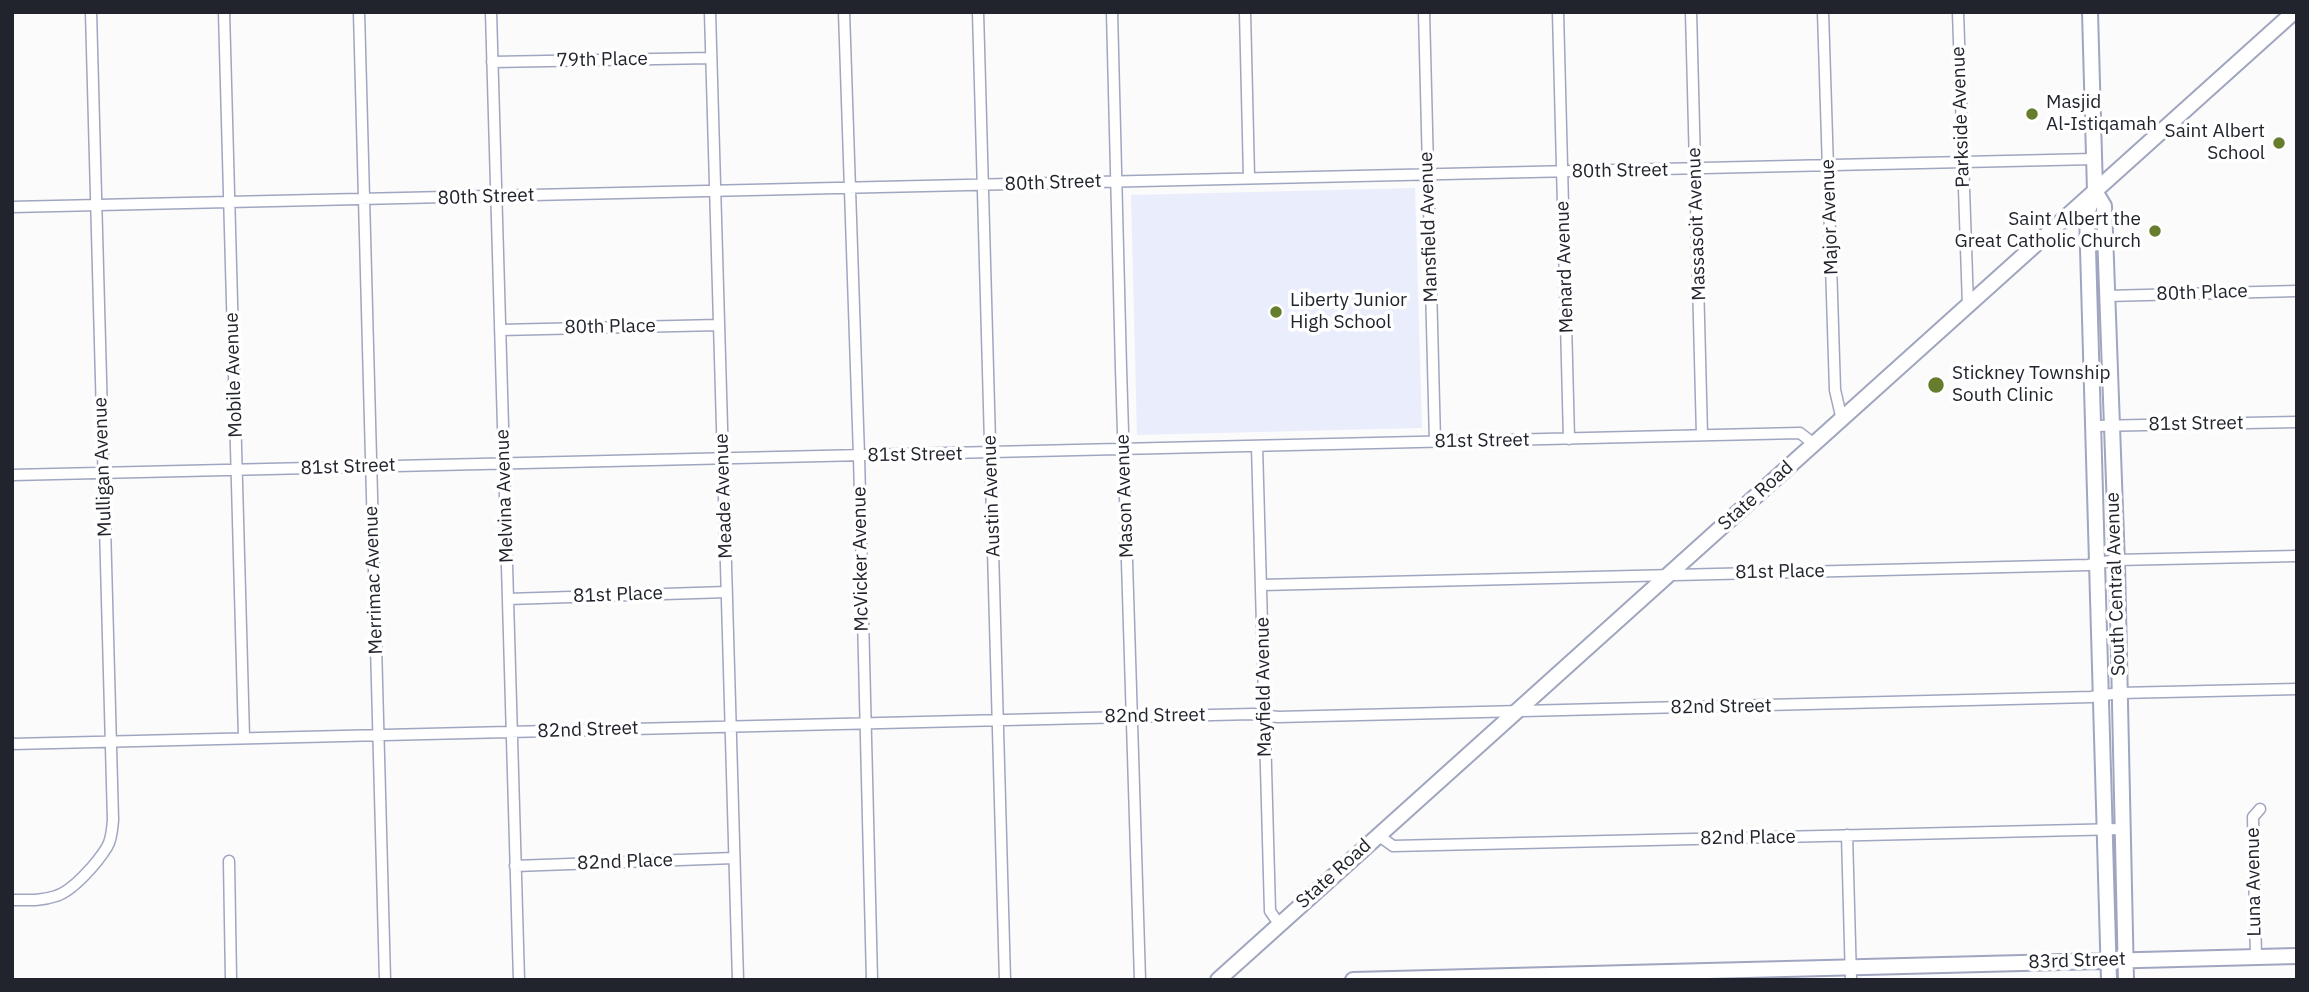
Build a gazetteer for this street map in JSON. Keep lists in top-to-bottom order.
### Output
{
  "streets": {
    "street": [
      "79th Place",
      "Parkside Avenue",
      "80th Street",
      "Major Avenue",
      "Massasoit Avenue",
      "Mansfield Avenue",
      "Menard Avenue",
      "80th Place",
      "Mobile Avenue",
      "81st Street",
      "Mulligan Avenue",
      "Melvina Avenue",
      "Meade Avenue",
      "Austin Avenue",
      "Mason Avenue",
      "State Road",
      "McVicker Avenue",
      "81st Place",
      "Merrimac Avenue",
      "South Central Avenue",
      "Mayfield Avenue",
      "82nd Street",
      "82nd Place",
      "Luna Avenue",
      "83rd Street"
    ]
  },
  "crossings": [
    ["79th Place", "Melvina Avenue"],
    ["79th Place", "Meade Avenue"],
    ["Parkside Avenue", "80th Street"],
    ["Parkside Avenue", "State Road"],
    ["80th Street", "Major Avenue"],
    ["80th Street", "Massasoit Avenue"],
    ["80th Street", "Mansfield Avenue"],
    ["80th Street", "Menard Avenue"],
    ["80th Street", "Mobile Avenue"],
    ["80th Street", "Mulligan Avenue"],
    ["80th Street", "Melvina Avenue"],
    ["80th Street", "Meade Avenue"],
    ["80th Street", "Austin Avenue"],
    ["80th Street", "Mason Avenue"],
    ["80th Street", "McVicker Avenue"],
    ["80th Street", "Merrimac Avenue"],
    ["80th Street", "South Central Avenue"],
    ["Major Avenue", "State Road"],
    ["Massasoit Avenue", "81st Street"],
    ["Mansfield Avenue", "81st Street"],
    ["Menard Avenue", "81st Street"],
    ["80th Place", "Melvina Avenue"],
    ["80th Place", "Meade Avenue"],
    ["80th Place", "South Central Avenue"],
    ["Mobile Avenue", "81st Street"],
    ["Mobile Avenue", "82nd Street"],
    ["81st Street", "Mulligan Avenue"],
    ["81st Street", "Melvina Avenue"],
    ["81st Street", "Meade Avenue"],
    ["81st Street", "Austin Avenue"],
    ["81st Street", "Mason Avenue"],
    ["81st Street", "State Road"],
    ["81st Street", "McVicker Avenue"],
    ["81st Street", "Merrimac Avenue"],
    ["81st Street", "South Central Avenue"],
    ["81st Street", "Mayfield Avenue"],
    ["Mulligan Avenue", "82nd Street"],
    ["Melvina Avenue", "81st Place"],
    ["Melvina Avenue", "82nd Street"],
    ["Melvina Avenue", "82nd Place"],
    ["Meade Avenue", "81st Place"],
    ["Meade Avenue", "82nd Street"],
    ["Meade Avenue", "82nd Place"],
    ["Austin Avenue", "82nd Street"],
    ["Mason Avenue", "82nd Street"],
    ["State Road", "81st Place"],
    ["State Road", "South Central Avenue"],
    ["State Road", "Mayfield Avenue"],
    ["State Road", "82nd Street"],
    ["State Road", "82nd Place"],
    ["McVicker Avenue", "82nd Street"],
    ["81st Place", "South Central Avenue"],
    ["81st Place", "Mayfield Avenue"],
    ["Merrimac Avenue", "82nd Street"],
    ["South Central Avenue", "82nd Street"],
    ["South Central Avenue", "82nd Place"],
    ["South Central Avenue", "83rd Street"],
    ["Mayfield Avenue", "82nd Street"],
    ["Luna Avenue", "83rd Street"]
  ],
  "places": [
    "Masjid Al-Istiqamah",
    "Saint Albert School",
    "Saint Albert the Great Catholic Church",
    "Liberty Junior High School",
    "Stickney Township South Clinic"
  ]
}
